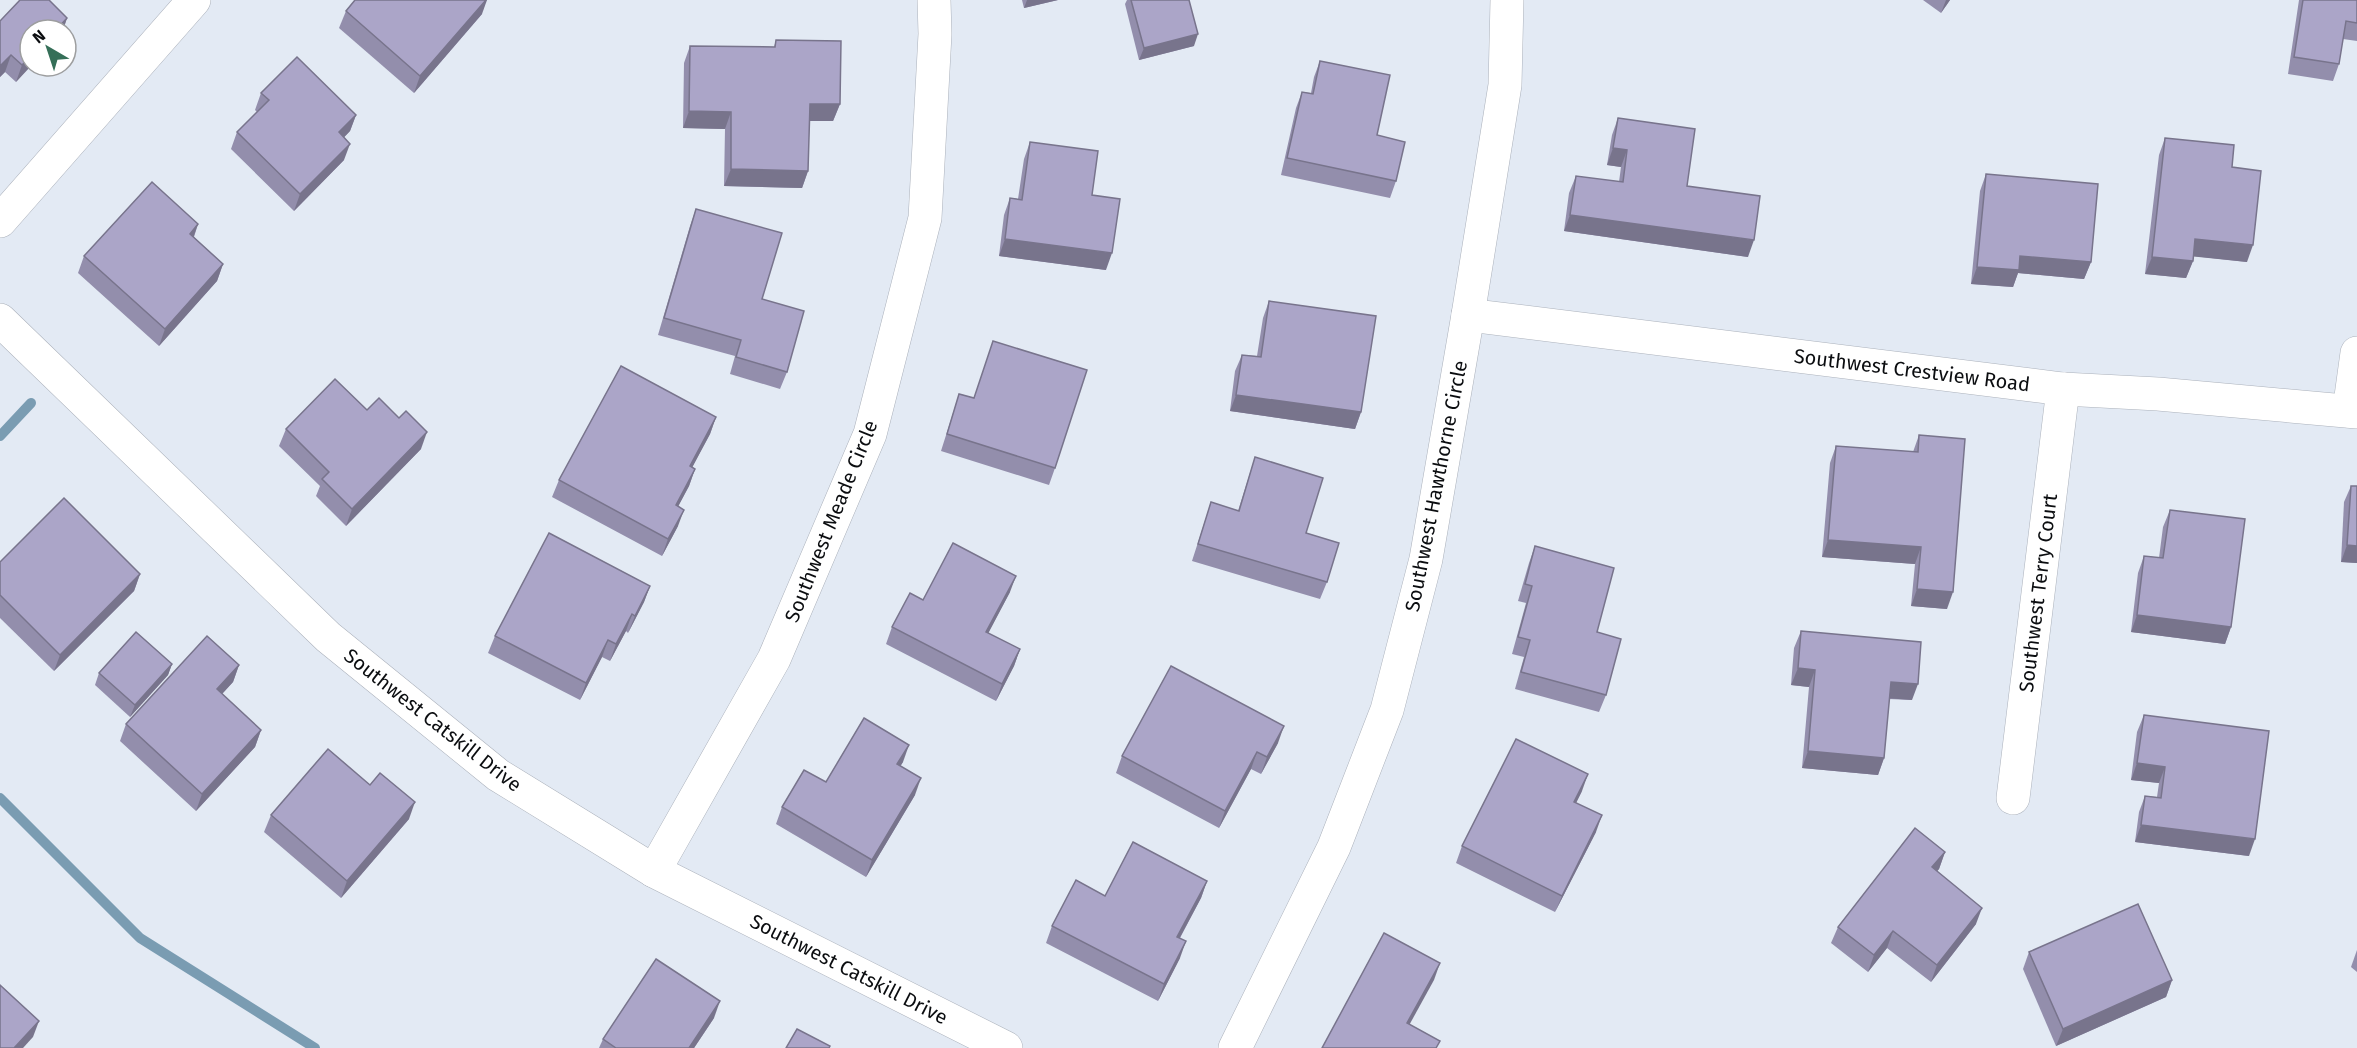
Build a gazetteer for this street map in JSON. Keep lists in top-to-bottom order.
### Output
{
  "streets": {
    "street": [
      "Southwest Crestview Road",
      "Southwest Hawthorne Circle",
      "Southwest Meade Circle",
      "Southwest Terry Court",
      "Southwest Catskill Drive"
    ]
  },
  "crossings": [
    ["Southwest Crestview Road", "Southwest Hawthorne Circle"],
    ["Southwest Crestview Road", "Southwest Terry Court"],
    ["Southwest Meade Circle", "Southwest Catskill Drive"]
  ],
  "north": "top left"
}
